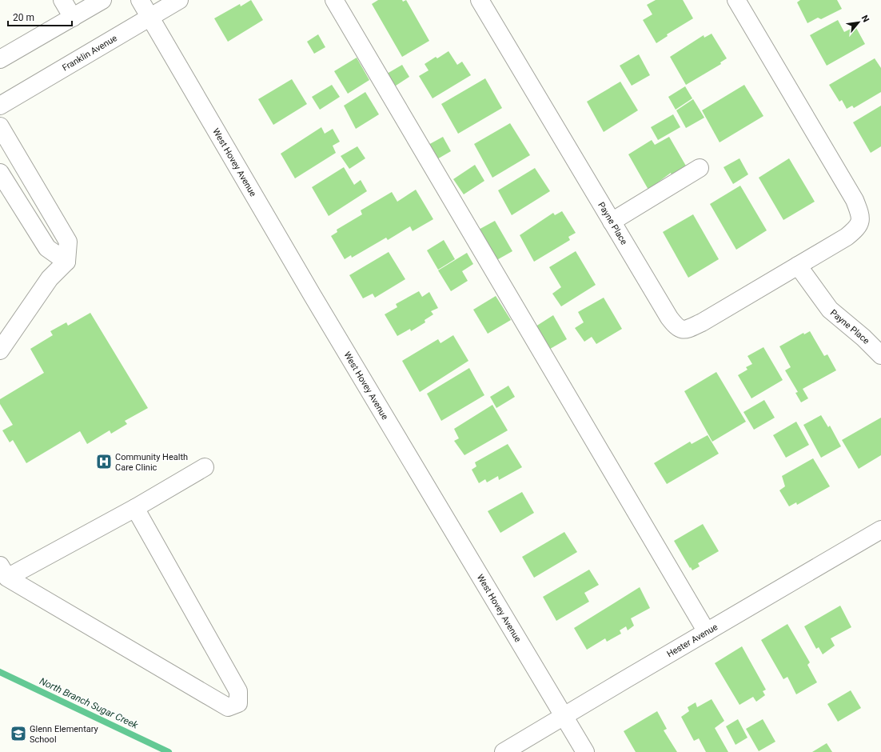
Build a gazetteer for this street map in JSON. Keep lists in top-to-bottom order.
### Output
{
  "streets": {
    "street": [
      "Franklin Avenue",
      "West Hovey Avenue",
      "Payne Place",
      "Hester Avenue"
    ]
  },
  "crossings": [
    ["Franklin Avenue", "West Hovey Avenue"],
    ["West Hovey Avenue", "Hester Avenue"]
  ],
  "water": ["North Branch Sugar Creek"],
  "places": {
    "hospital": ["Community Health Care Clinic"],
    "school or university": ["Glenn Elementary School"]
  },
  "scale_bar": "20 m",
  "north": "top right"
}
